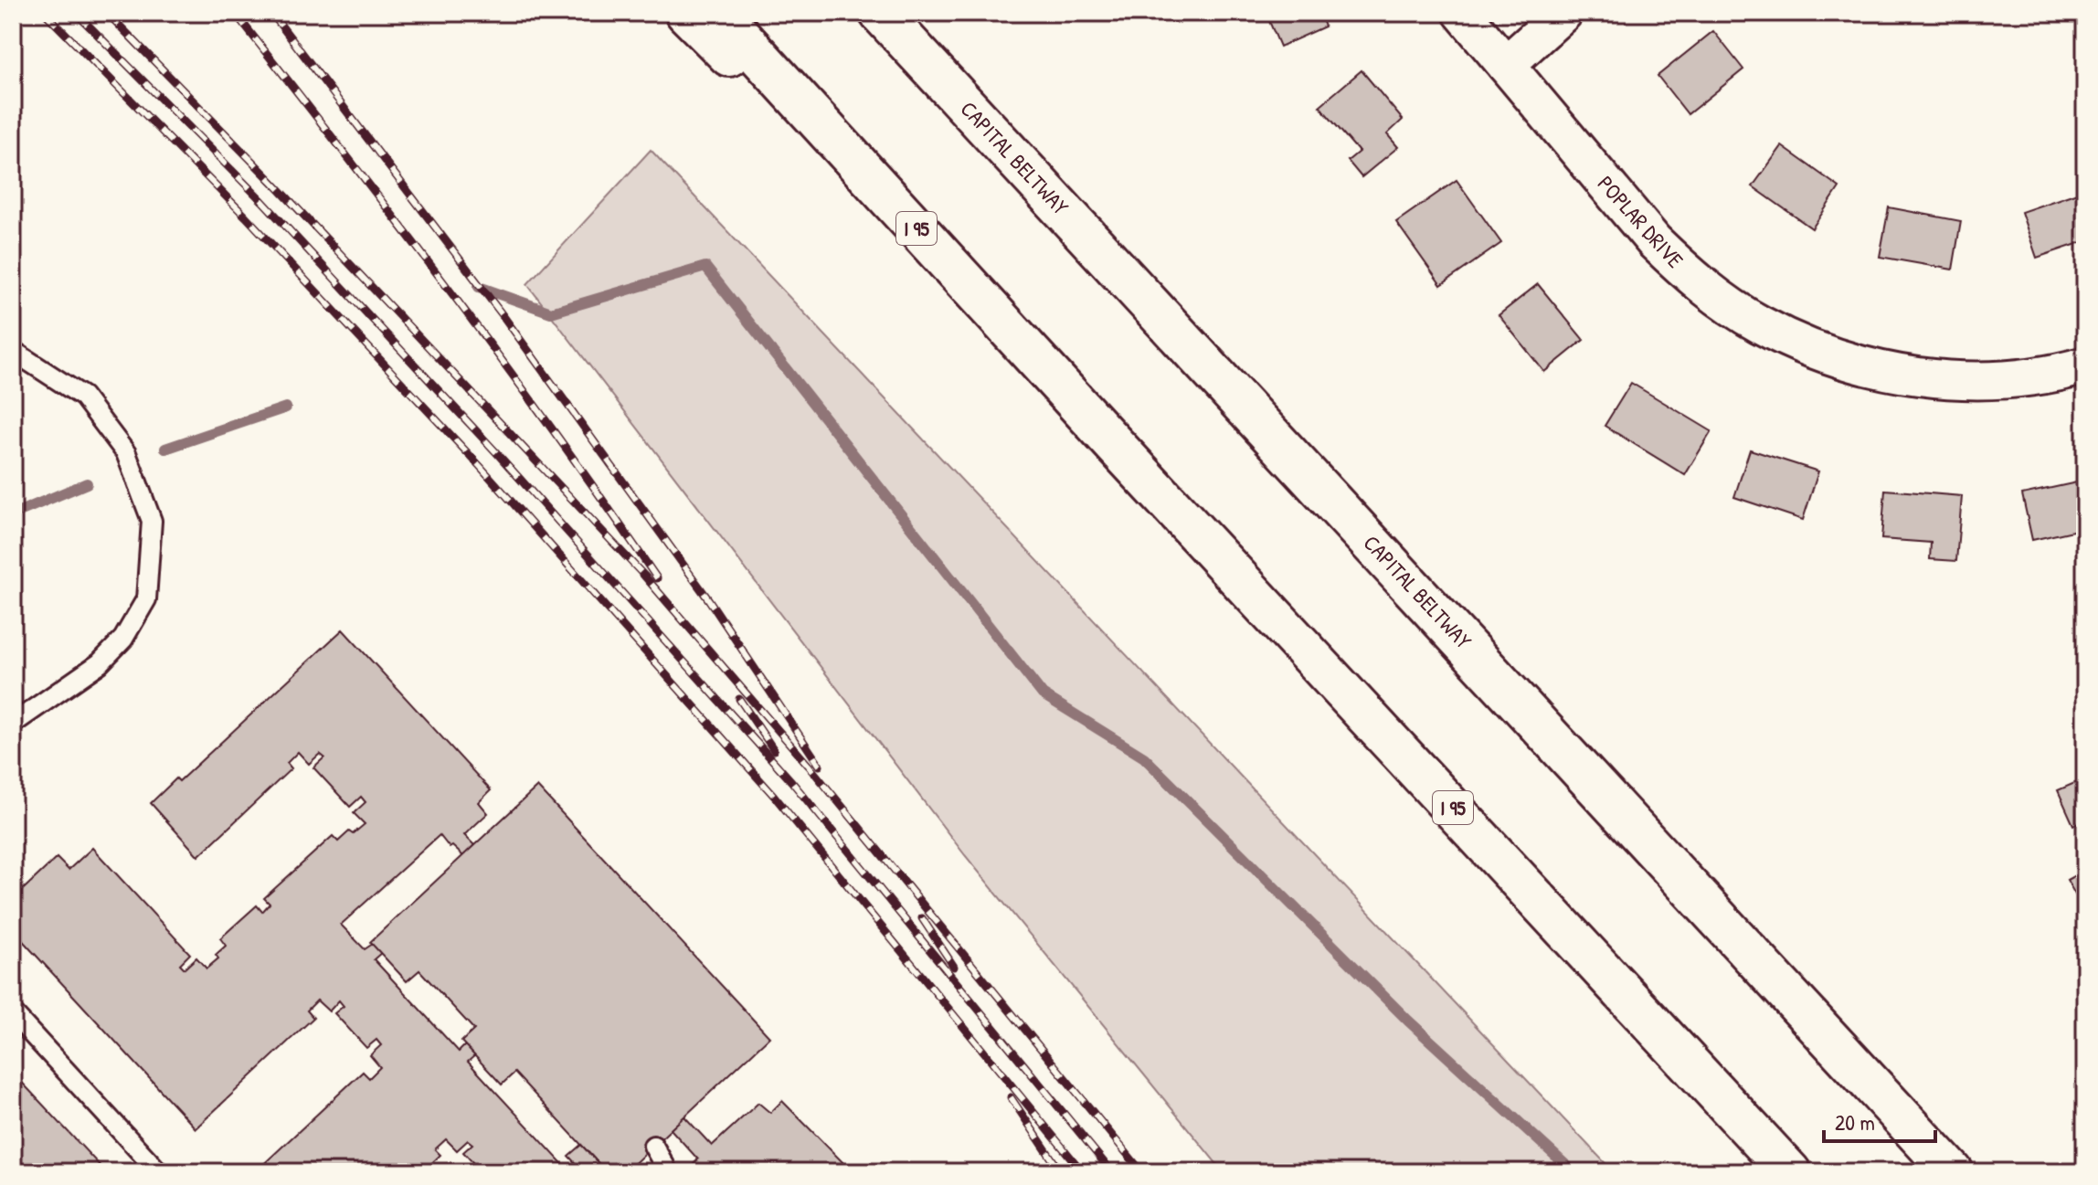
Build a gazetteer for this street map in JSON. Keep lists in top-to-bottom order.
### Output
{
  "streets": {
    "highway": ["CAPITAL BELTWAY", "I 95"],
    "street": ["POPLAR DRIVE"]
  },
  "scale_bar": "20 m"
}
